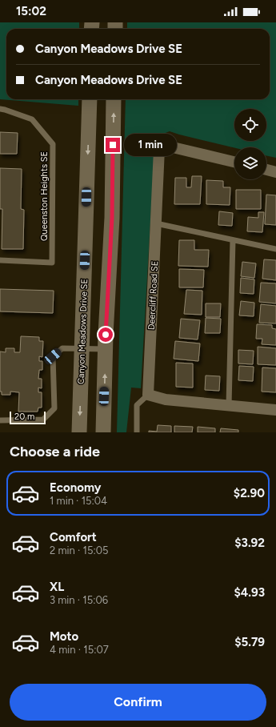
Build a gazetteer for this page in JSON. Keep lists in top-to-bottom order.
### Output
{
  "streets": {
    "street": ["Deercliff Road SE", "Canyon Meadows Drive SE"],
    "lane": ["Queenston Heights SE"]
  },
  "scale_bar": "20 m",
  "page": {
    "status": "15:02",
    "banner": ["Canyon Meadows Drive SE", "Canyon Meadows Drive SE"],
    "bubble": "1 min",
    "scale": "20 m",
    "heading": "Choose a ride",
    "list": [
      {
        "name": "Economy",
        "note": "1 min · 15:04",
        "value": "$2.90"
      },
      {
        "name": "Comfort",
        "note": "2 min · 15:05",
        "value": "$3.92"
      },
      {
        "name": "XL",
        "note": "3 min · 15:06",
        "value": "$4.93"
      },
      {
        "name": "Moto",
        "note": "4 min · 15:07",
        "value": "$5.79"
      }
    ],
    "buttons": "Confirm"
  }
}
